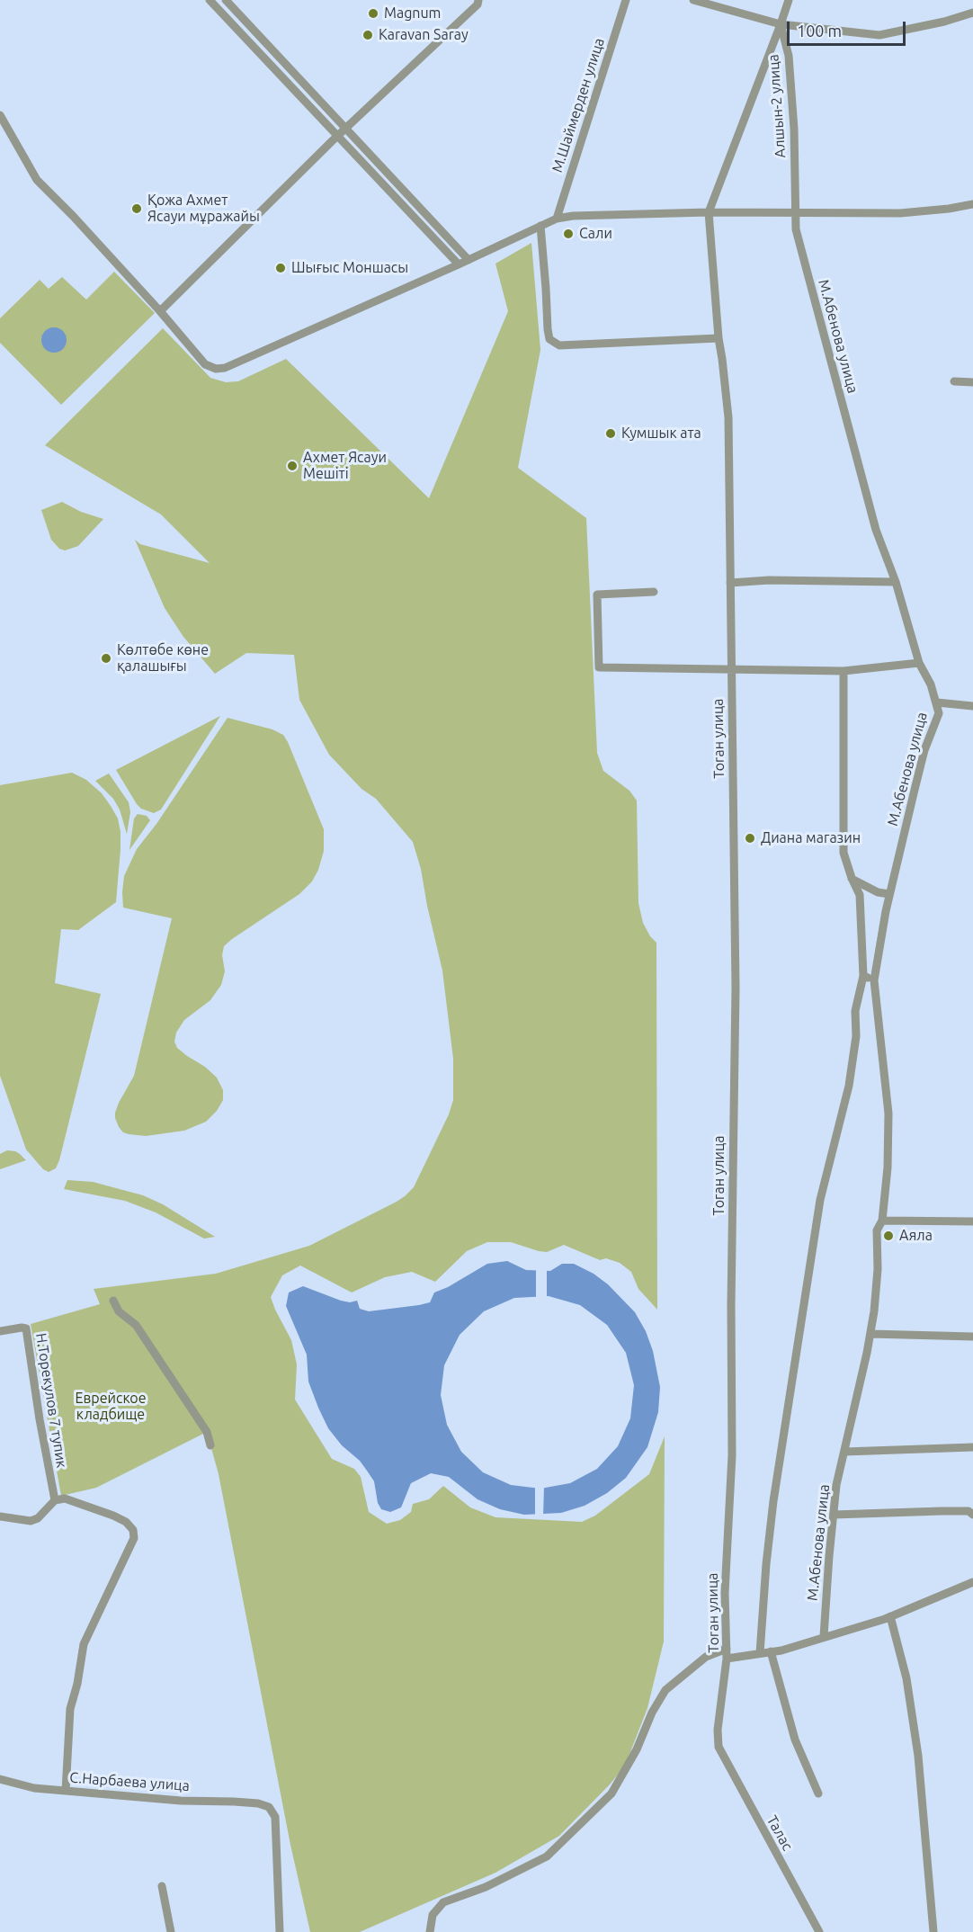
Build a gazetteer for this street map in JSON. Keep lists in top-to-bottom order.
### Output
{
  "streets": {
    "street": [
      "М.Шаймерден улица",
      "Алшын-2 улица",
      "М.Абенова улица",
      "Тоган улица",
      "Н.Торекулов 7 тупик",
      "С.Нарбаева улица",
      "Талас"
    ]
  },
  "crossings": [
    ["Алшын-2 улица", "М.Абенова улица"],
    ["Тоган улица", "Талас"]
  ],
  "parks": ["Еврейское кладбище"],
  "places": [
    "Magnum",
    "Karavan Saray",
    "Қожа Ахмет Ясауи мұражайы",
    "Сали",
    "Шығыс Моншасы",
    "Кумшык ата",
    "Ахмет Ясауи Мешіті",
    "Көлтөбе көне қалашығы",
    "Диана магазин",
    "Аяла"
  ],
  "scale_bar": "100 m"
}
